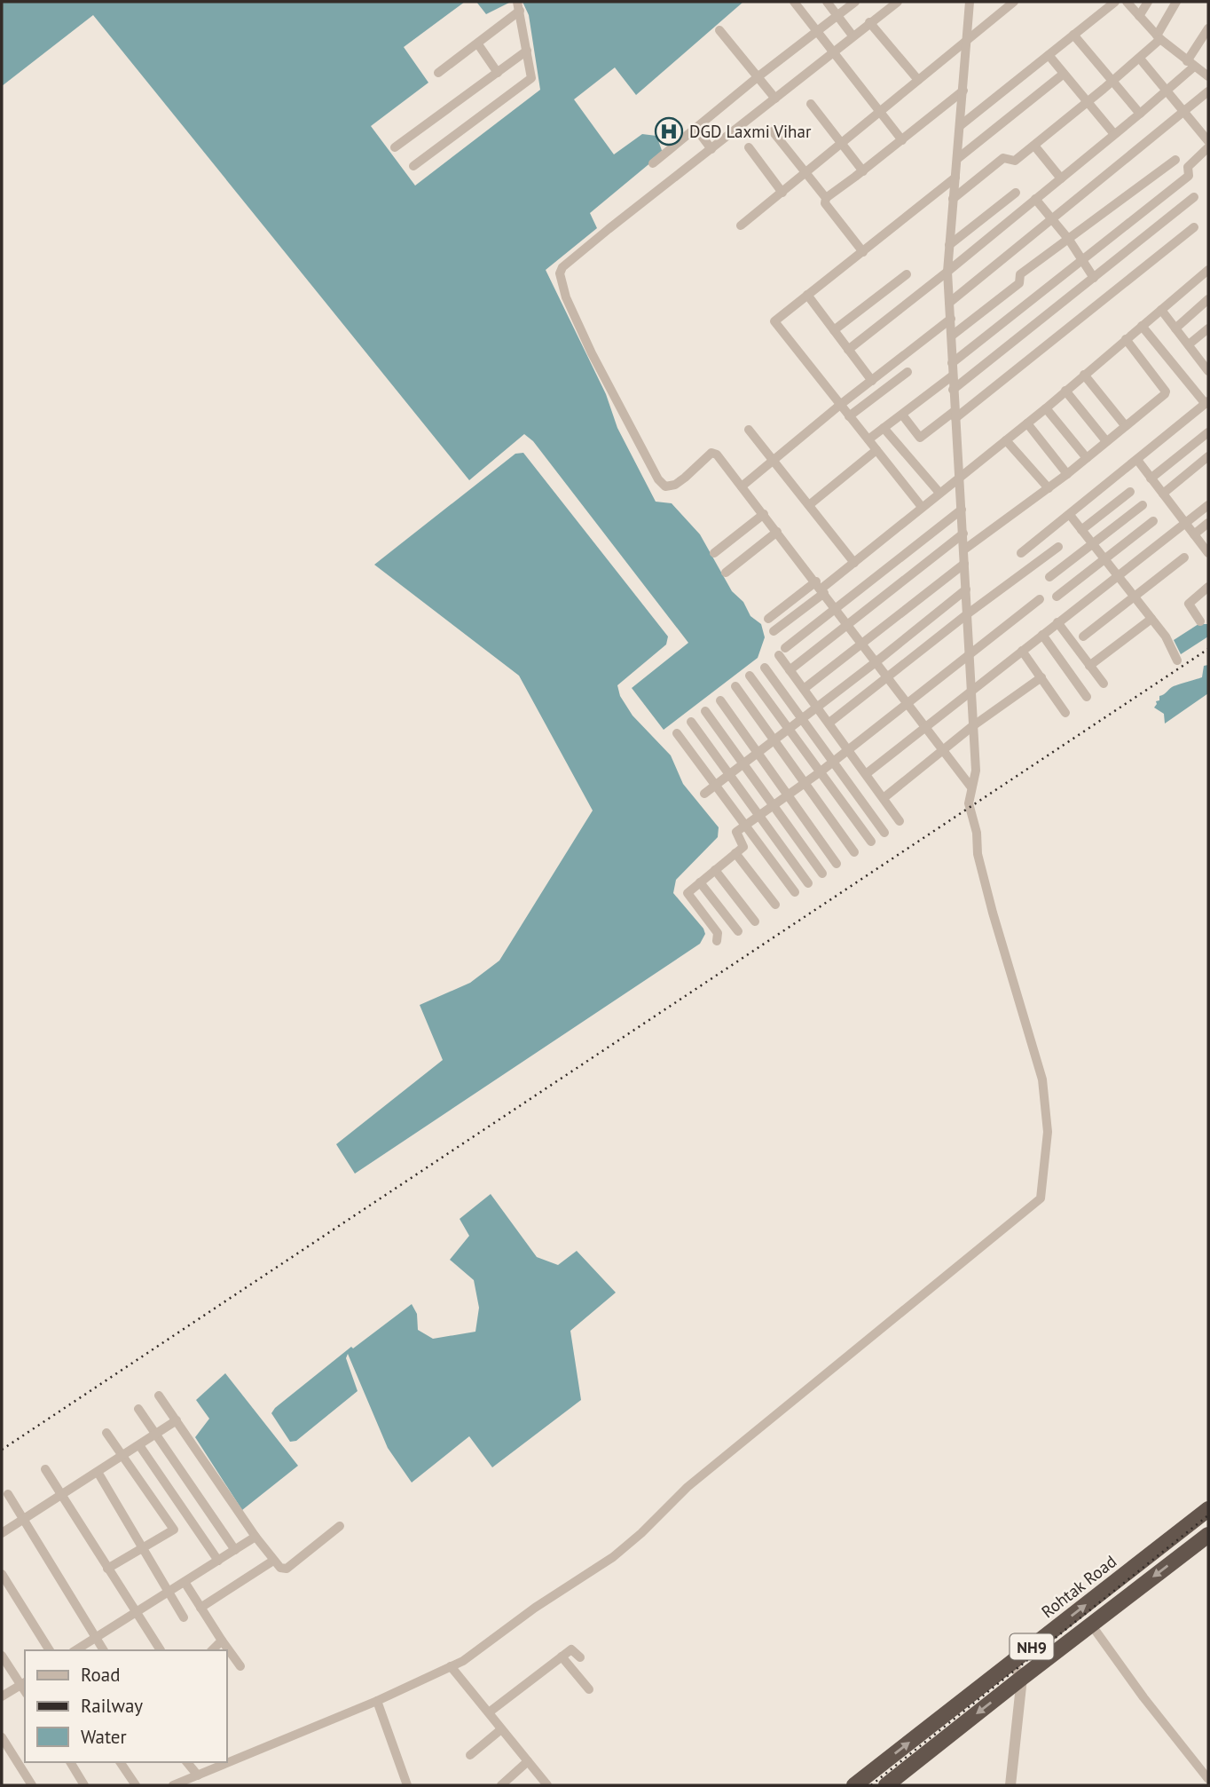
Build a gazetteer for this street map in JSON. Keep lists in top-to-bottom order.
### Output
{
  "streets": {
    "highway": ["Rohtak Road", "NH9"]
  },
  "places": {
    "hospital": ["DGD Laxmi Vihar"]
  },
  "legend": ["Road", "Railway", "Water"]
}
